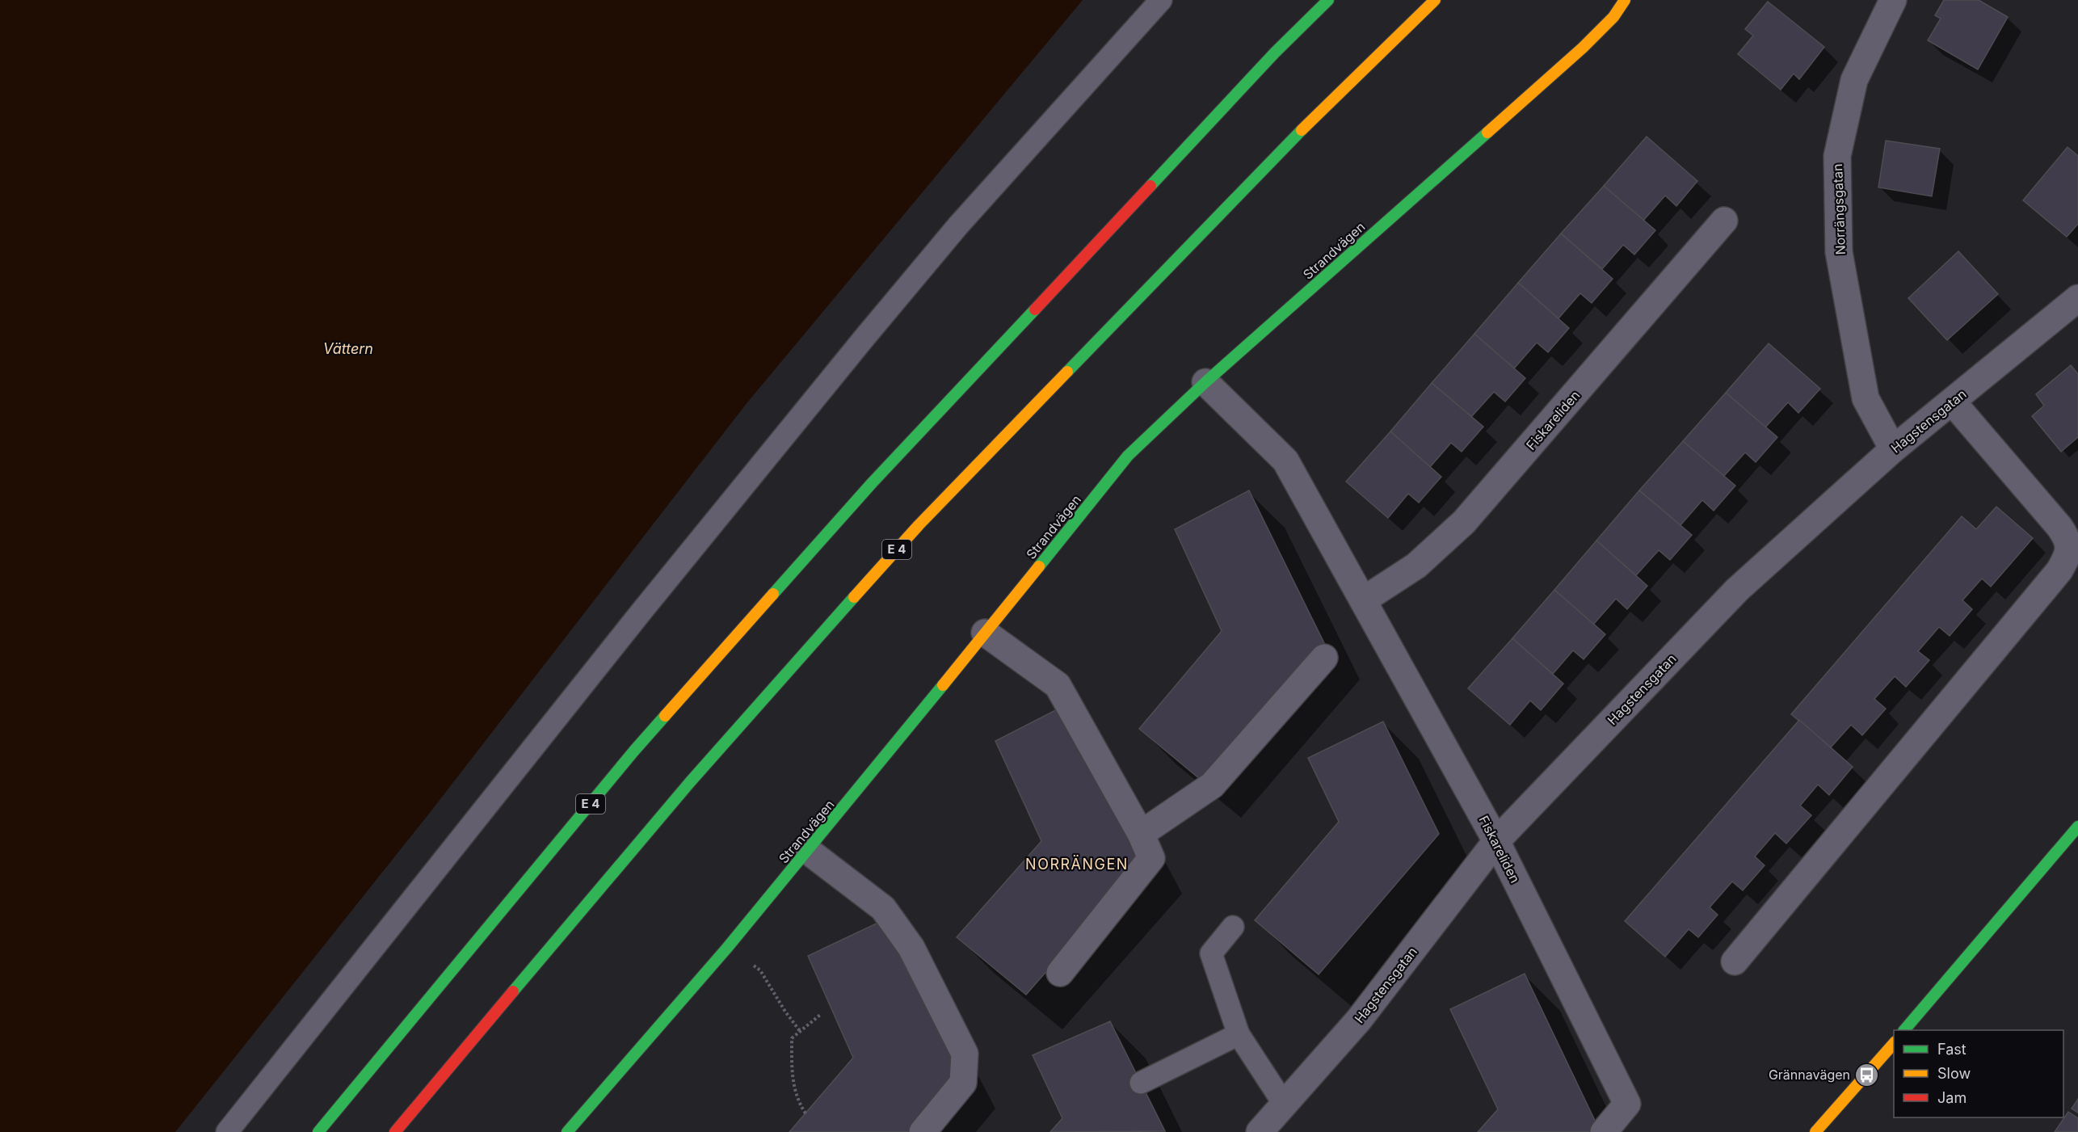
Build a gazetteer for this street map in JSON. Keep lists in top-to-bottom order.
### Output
{
  "streets": {
    "main road": ["Strandvägen", "E 4"],
    "street": ["Norrängsgatan", "Fiskareliden", "Hagstensgatan"]
  },
  "crossings": [
    ["Norrängsgatan", "Hagstensgatan"],
    ["Strandvägen", "Fiskareliden"],
    ["Fiskareliden", "Hagstensgatan"]
  ],
  "districts": ["NORRÄNGEN"],
  "water": ["Vättern"],
  "places": {
    "bus stop": ["Grännavägen"]
  },
  "legend": ["Fast", "Slow", "Jam"]
}
